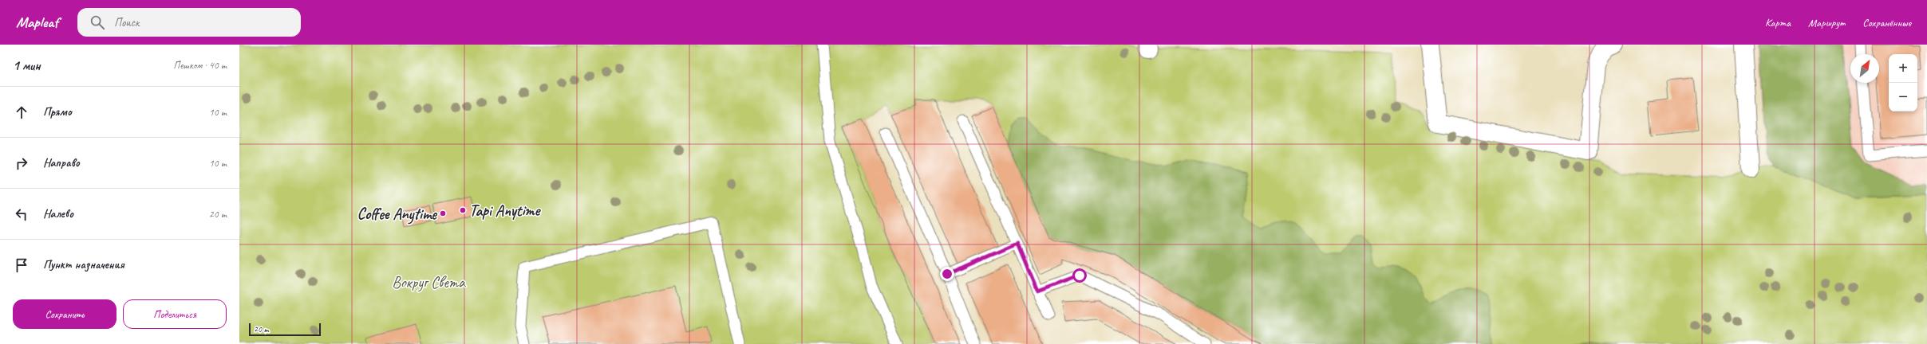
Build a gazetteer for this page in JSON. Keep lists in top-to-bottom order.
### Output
{
  "parks": ["Вокруг Света"],
  "places": ["Tapi Anytime", "Coffee Anytime"],
  "scale_bar": "20 m",
  "north": "top right",
  "page": {
    "header": "Mapleaf",
    "search": "Поиск",
    "nav": ["Карта", "Маршрут", "Сохранённые"],
    "heading": ["1 мин", "Пешком · 40 m"],
    "map_buttons": ["+", "−"],
    "list": [
      ["Прямо", "10 m"],
      ["Направо", "10 m"],
      ["Налево", "20 m"],
      "Пункт назначения"
    ],
    "buttons": ["Сохранить", "Поделиться"],
    "scale": "20 m"
  }
}
